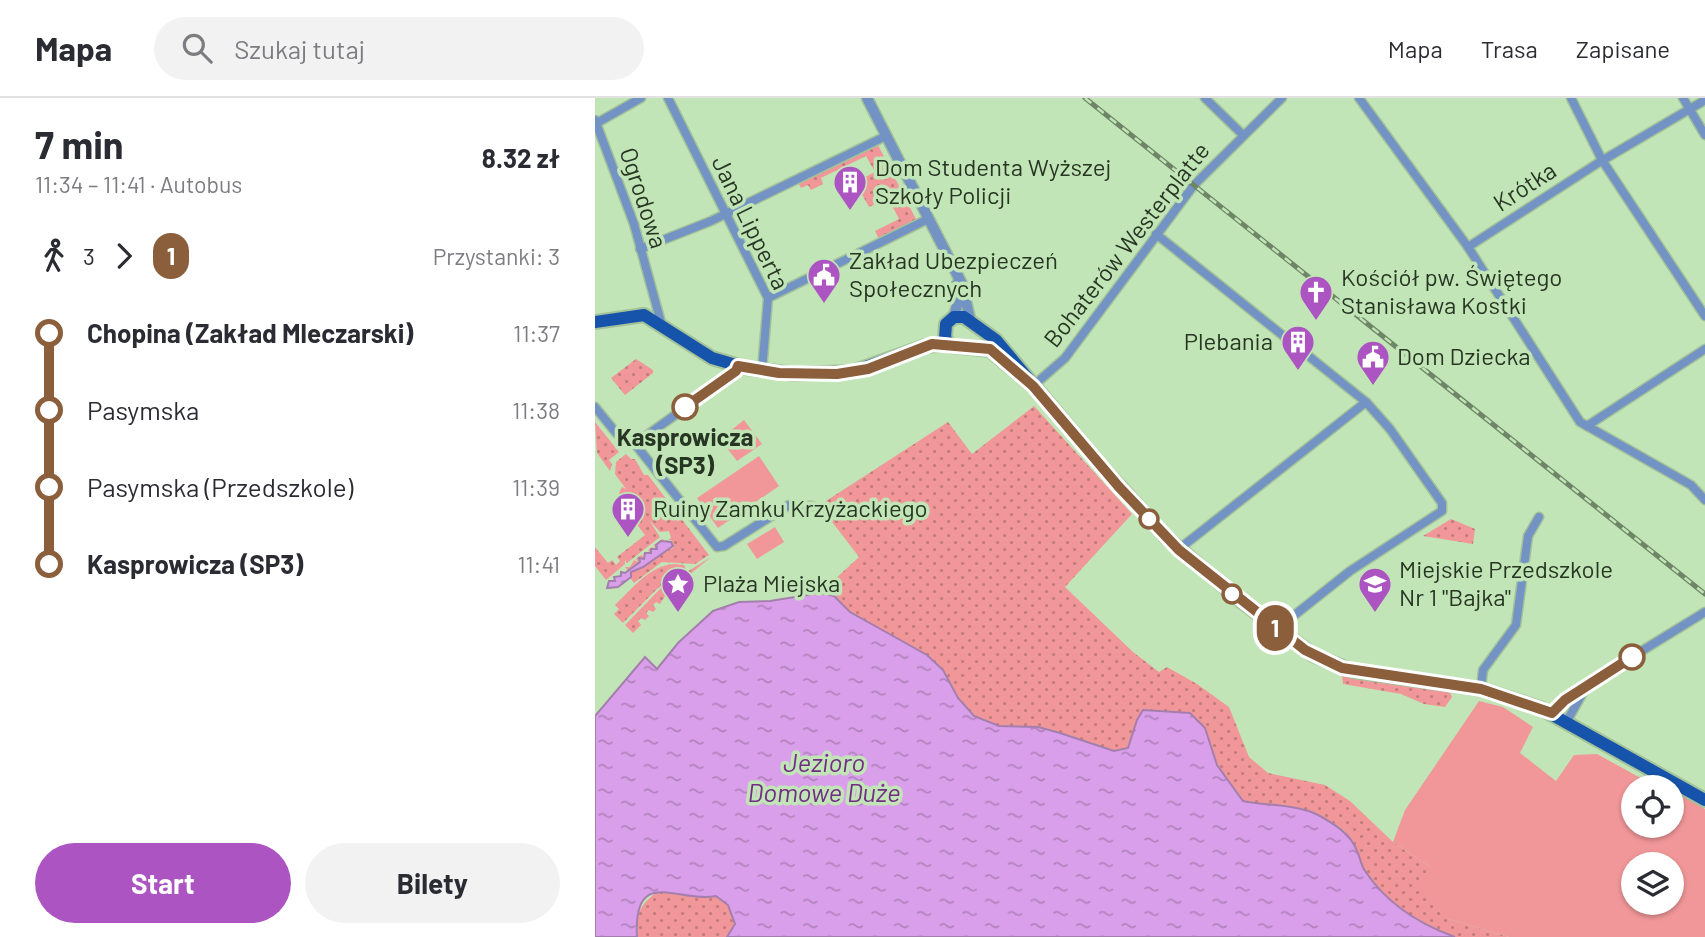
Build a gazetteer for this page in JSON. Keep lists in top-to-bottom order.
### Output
{
  "streets": {
    "street": [
      "Krótka",
      "Ogrodowa",
      "Jana Lipperta",
      "Bohaterów Westerplatte"
    ]
  },
  "water": ["Jezioro Domowe Duże"],
  "places": {
    "building": ["Dom Studenta Wyższej Szkoły Policji", "Plebania", "Ruiny Zamku Krzyżackiego"],
    "public building": ["Zakład Ubezpieczeń Społecznych", "Dom Dziecka"],
    "church": ["Kościół pw. Świętego Stanisława Kostki"],
    "other": ["Kasprowicza (SP3)"],
    "place": ["Plaża Miejska"],
    "school or university": ["Miejskie Przedszkole Nr 1 \"Bajka\""]
  },
  "lines": ["bus line 1"],
  "page": {
    "header": "Mapa",
    "search": "Szukaj tutaj",
    "nav": ["Mapa", "Trasa", "Zapisane"],
    "heading": ["7 min", "11:34 – 11:41 · Autobus", "8.32 zł"],
    "on_map": "1",
    "legs": ["3", "1", "Przystanki: 3"],
    "list": [
      {
        "name": "Chopina (Zakład Mleczarski)",
        "value": "11:37"
      },
      {
        "name": "Pasymska",
        "value": "11:38"
      },
      {
        "name": "Pasymska (Przedszkole)",
        "value": "11:39"
      },
      {
        "name": "Kasprowicza (SP3)",
        "value": "11:41"
      }
    ],
    "buttons": ["Start", "Bilety"]
  }
}
